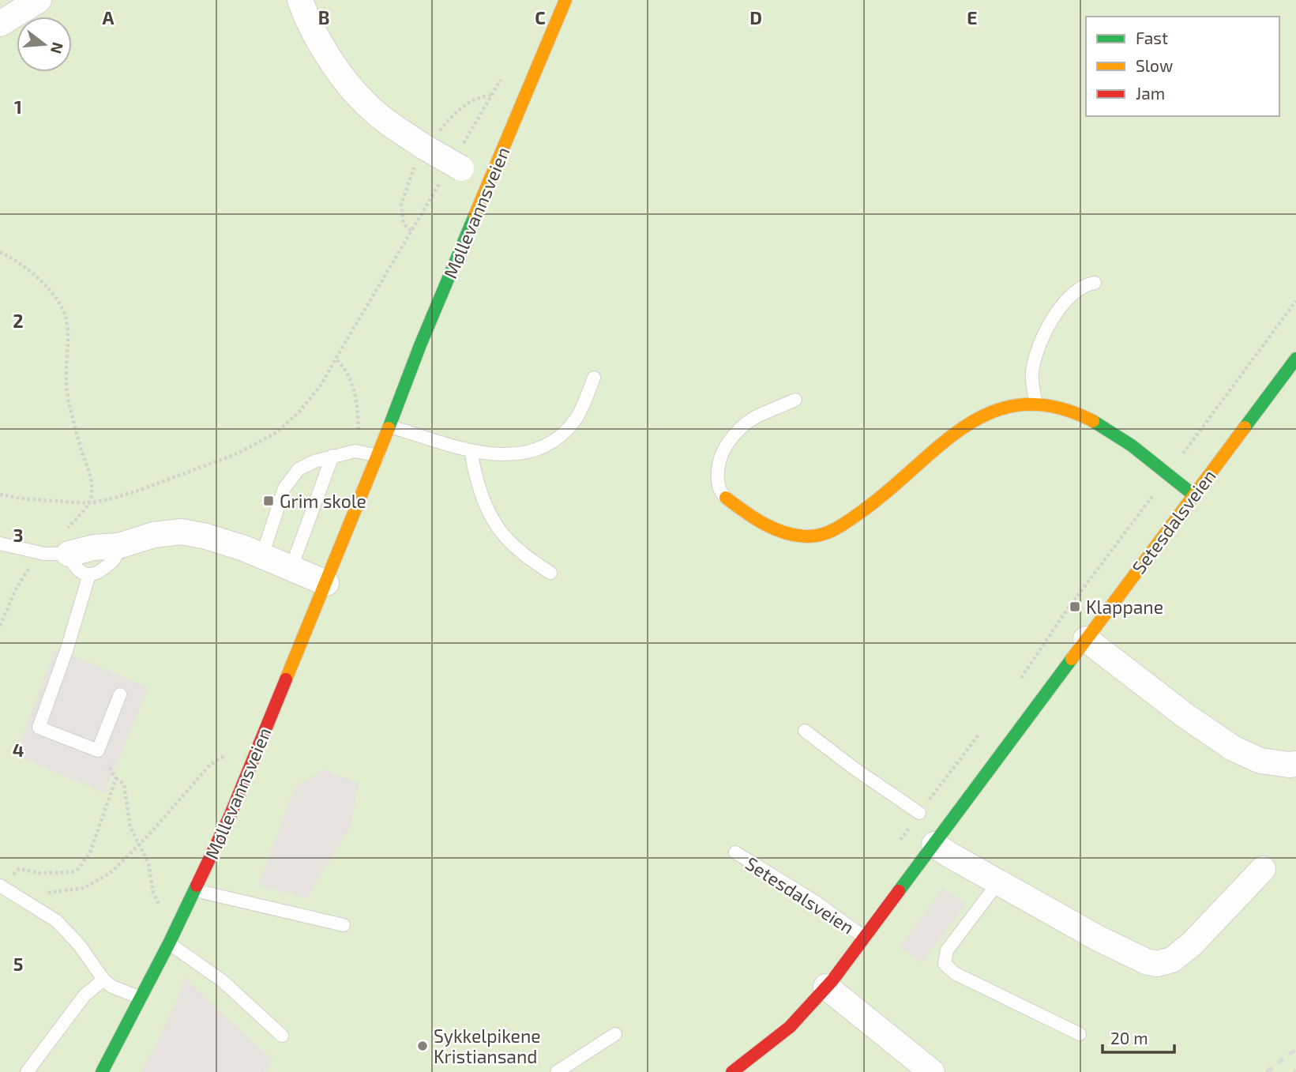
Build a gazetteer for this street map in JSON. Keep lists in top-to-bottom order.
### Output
{
  "streets": {
    "main road": ["Møllevannsveien", "Setesdalsveien"]
  },
  "places": {
    "transit": ["Grim skole", "Klappane"],
    "other": ["Sykkelpikene Kristiansand"]
  },
  "legend": ["Fast", "Slow", "Jam"],
  "scale_bar": "20 m",
  "north": "right",
  "grid": {
    "columns": [
      "A",
      "B",
      "C",
      "D",
      "E"
    ],
    "rows": [
      "1",
      "2",
      "3",
      "4",
      "5"
    ]
  }
}
